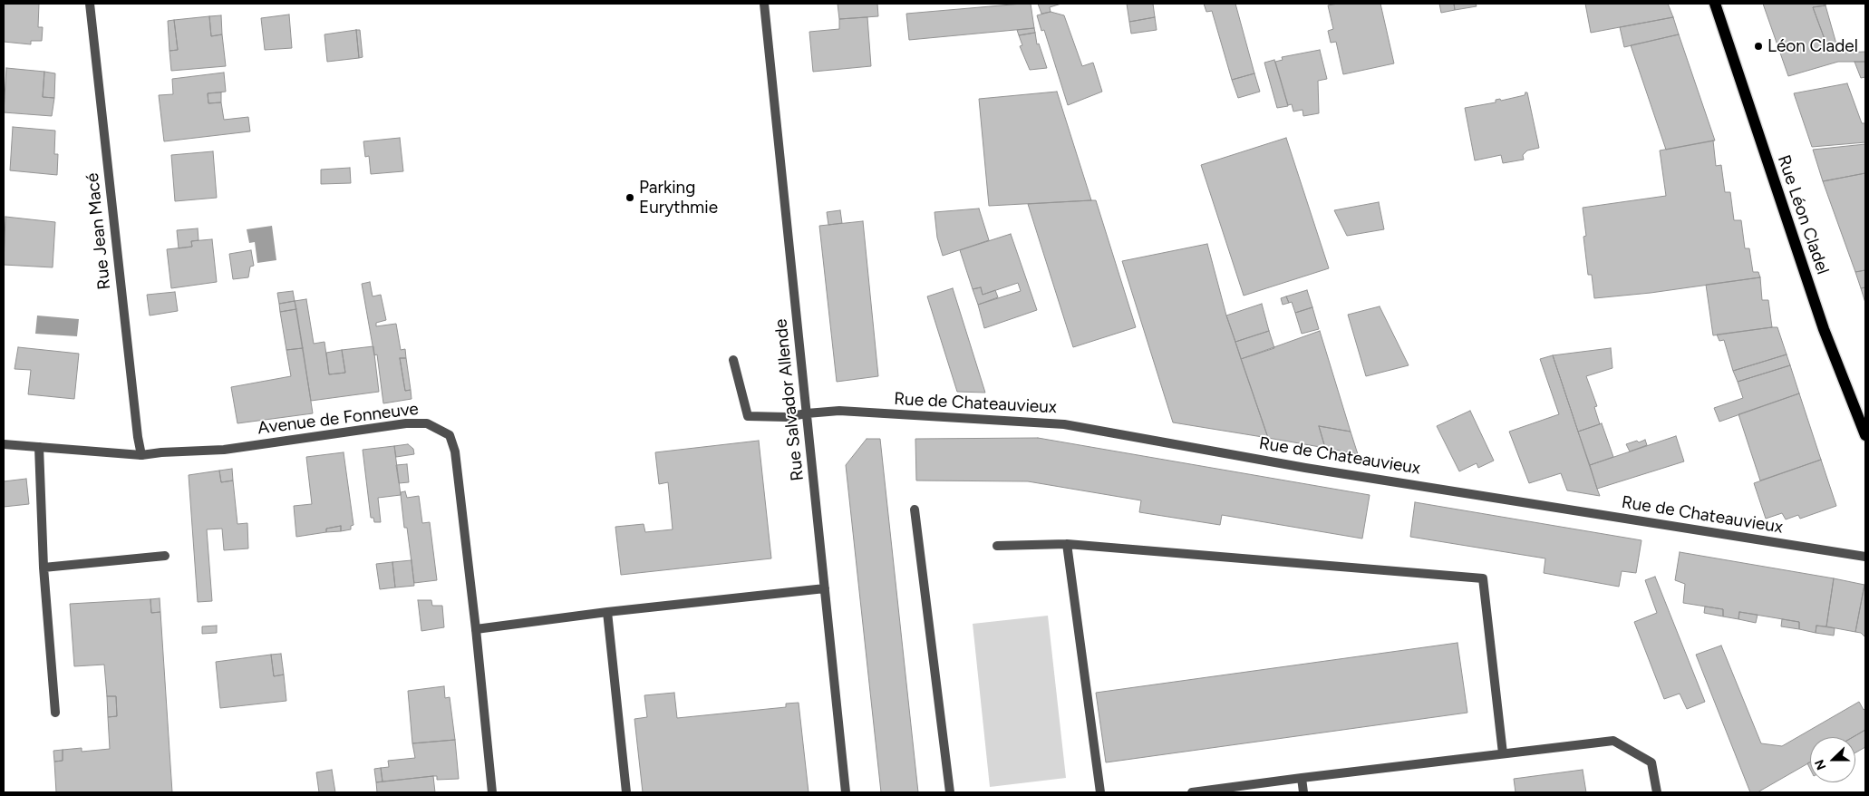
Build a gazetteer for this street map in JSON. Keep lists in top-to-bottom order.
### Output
{
  "streets": {
    "main road": ["Rue Léon Cladel"],
    "street": [
      "Rue Jean Macé",
      "Rue Salvador Allende",
      "Rue de Chateauvieux",
      "Avenue de Fonneuve"
    ]
  },
  "crossings": [
    ["Rue Jean Macé", "Avenue de Fonneuve"],
    ["Rue Salvador Allende", "Rue de Chateauvieux"]
  ],
  "places": ["Léon Cladel", "Parking Eurythmie"],
  "north": "left"
}
